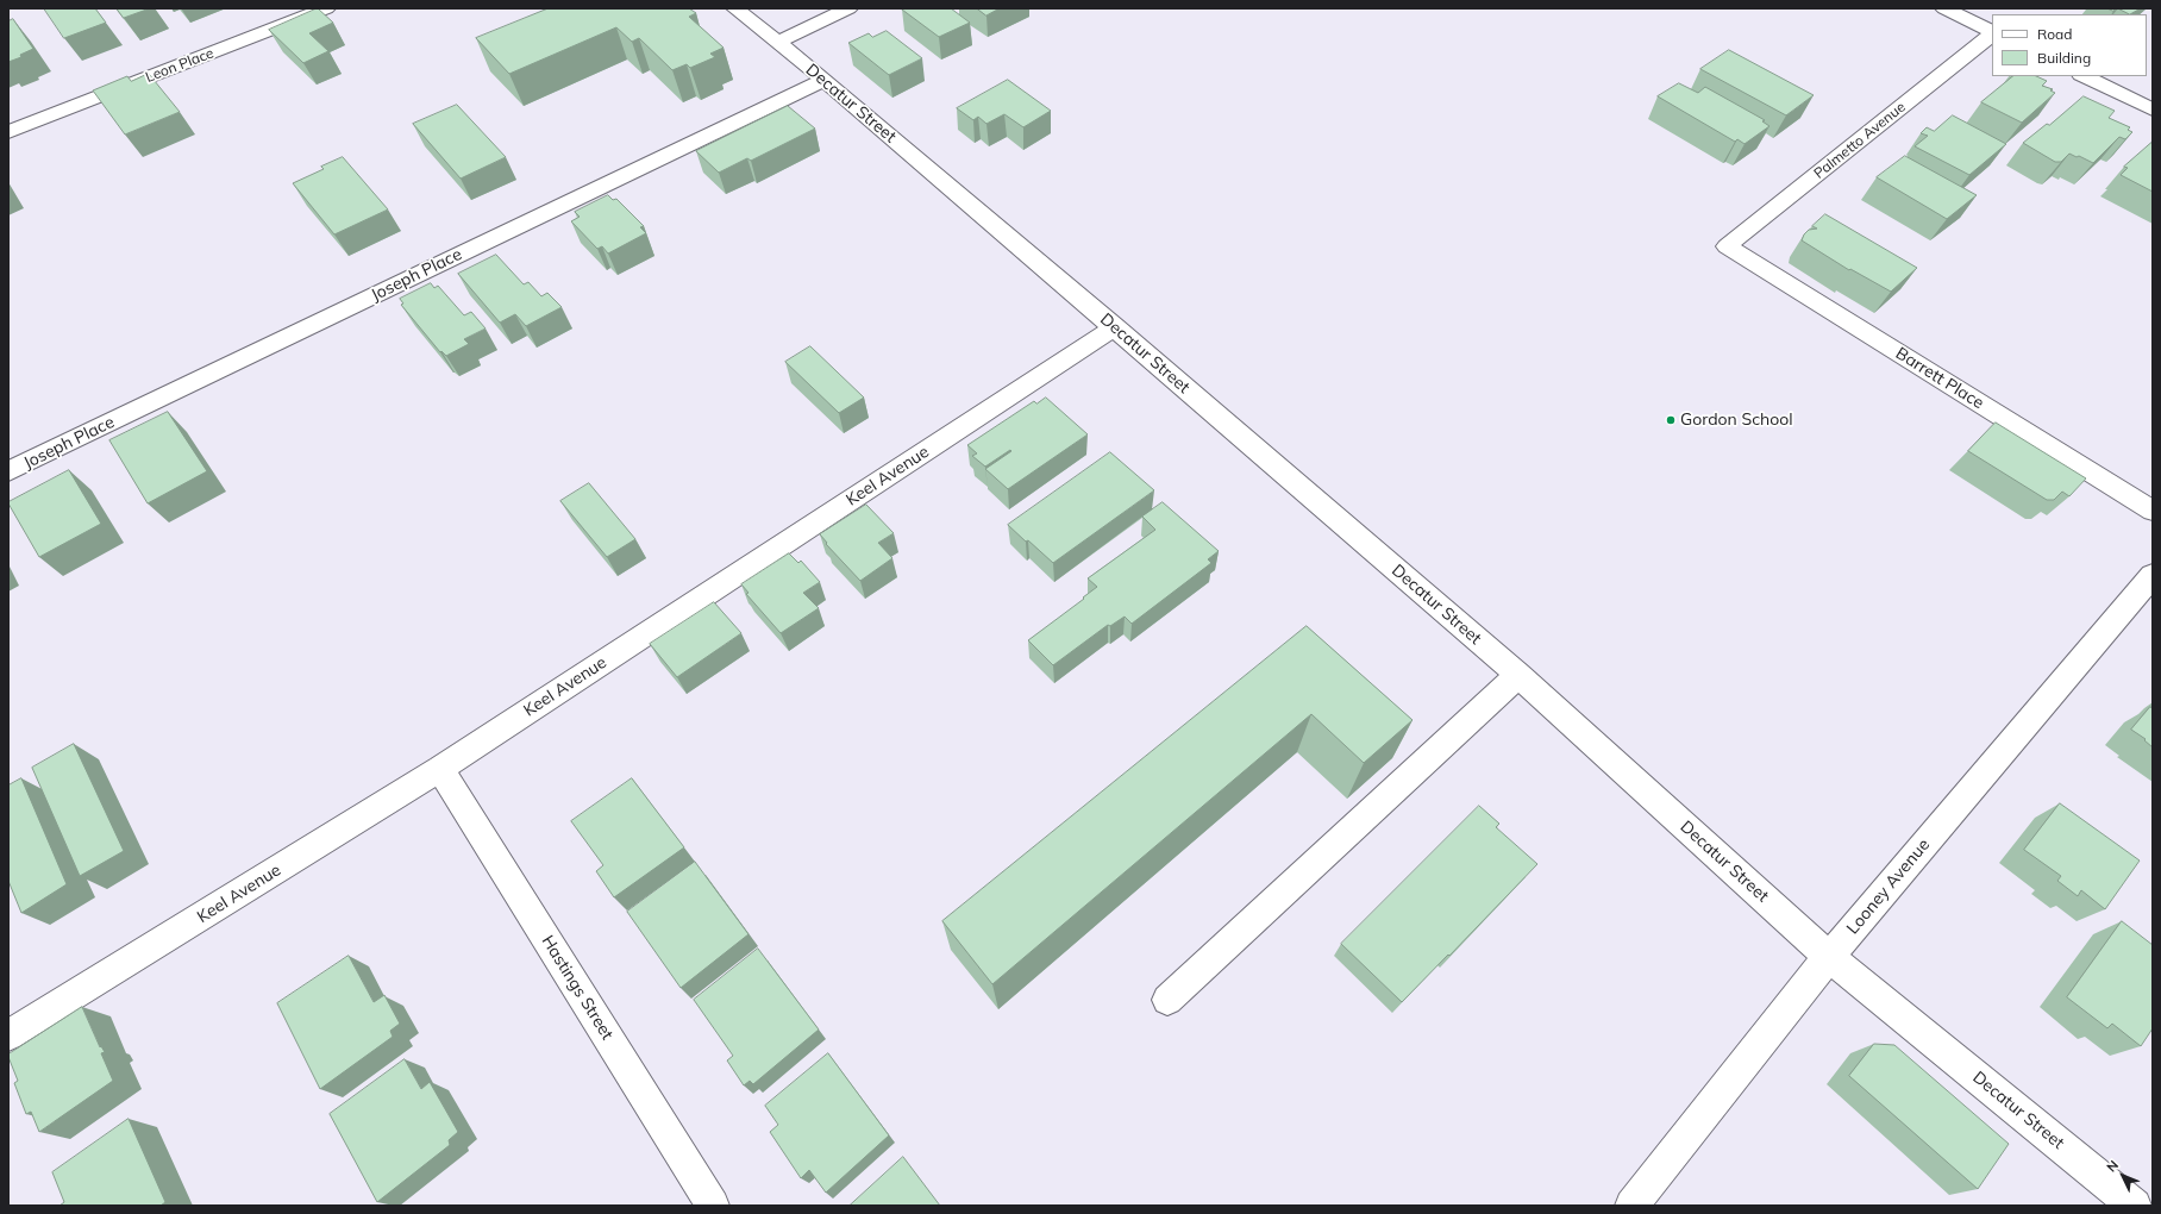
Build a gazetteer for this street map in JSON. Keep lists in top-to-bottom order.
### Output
{
  "streets": {
    "street": [
      "Leon Place",
      "Decatur Street",
      "Palmetto Avenue",
      "Joseph Place",
      "Barrett Place",
      "Keel Avenue",
      "Looney Avenue",
      "Hastings Street"
    ]
  },
  "crossings": [
    ["Decatur Street", "Joseph Place"],
    ["Decatur Street", "Keel Avenue"],
    ["Decatur Street", "Looney Avenue"],
    ["Palmetto Avenue", "Barrett Place"],
    ["Keel Avenue", "Hastings Street"]
  ],
  "places": ["Gordon School"],
  "legend": ["Road", "Building"],
  "north": "top left"
}
